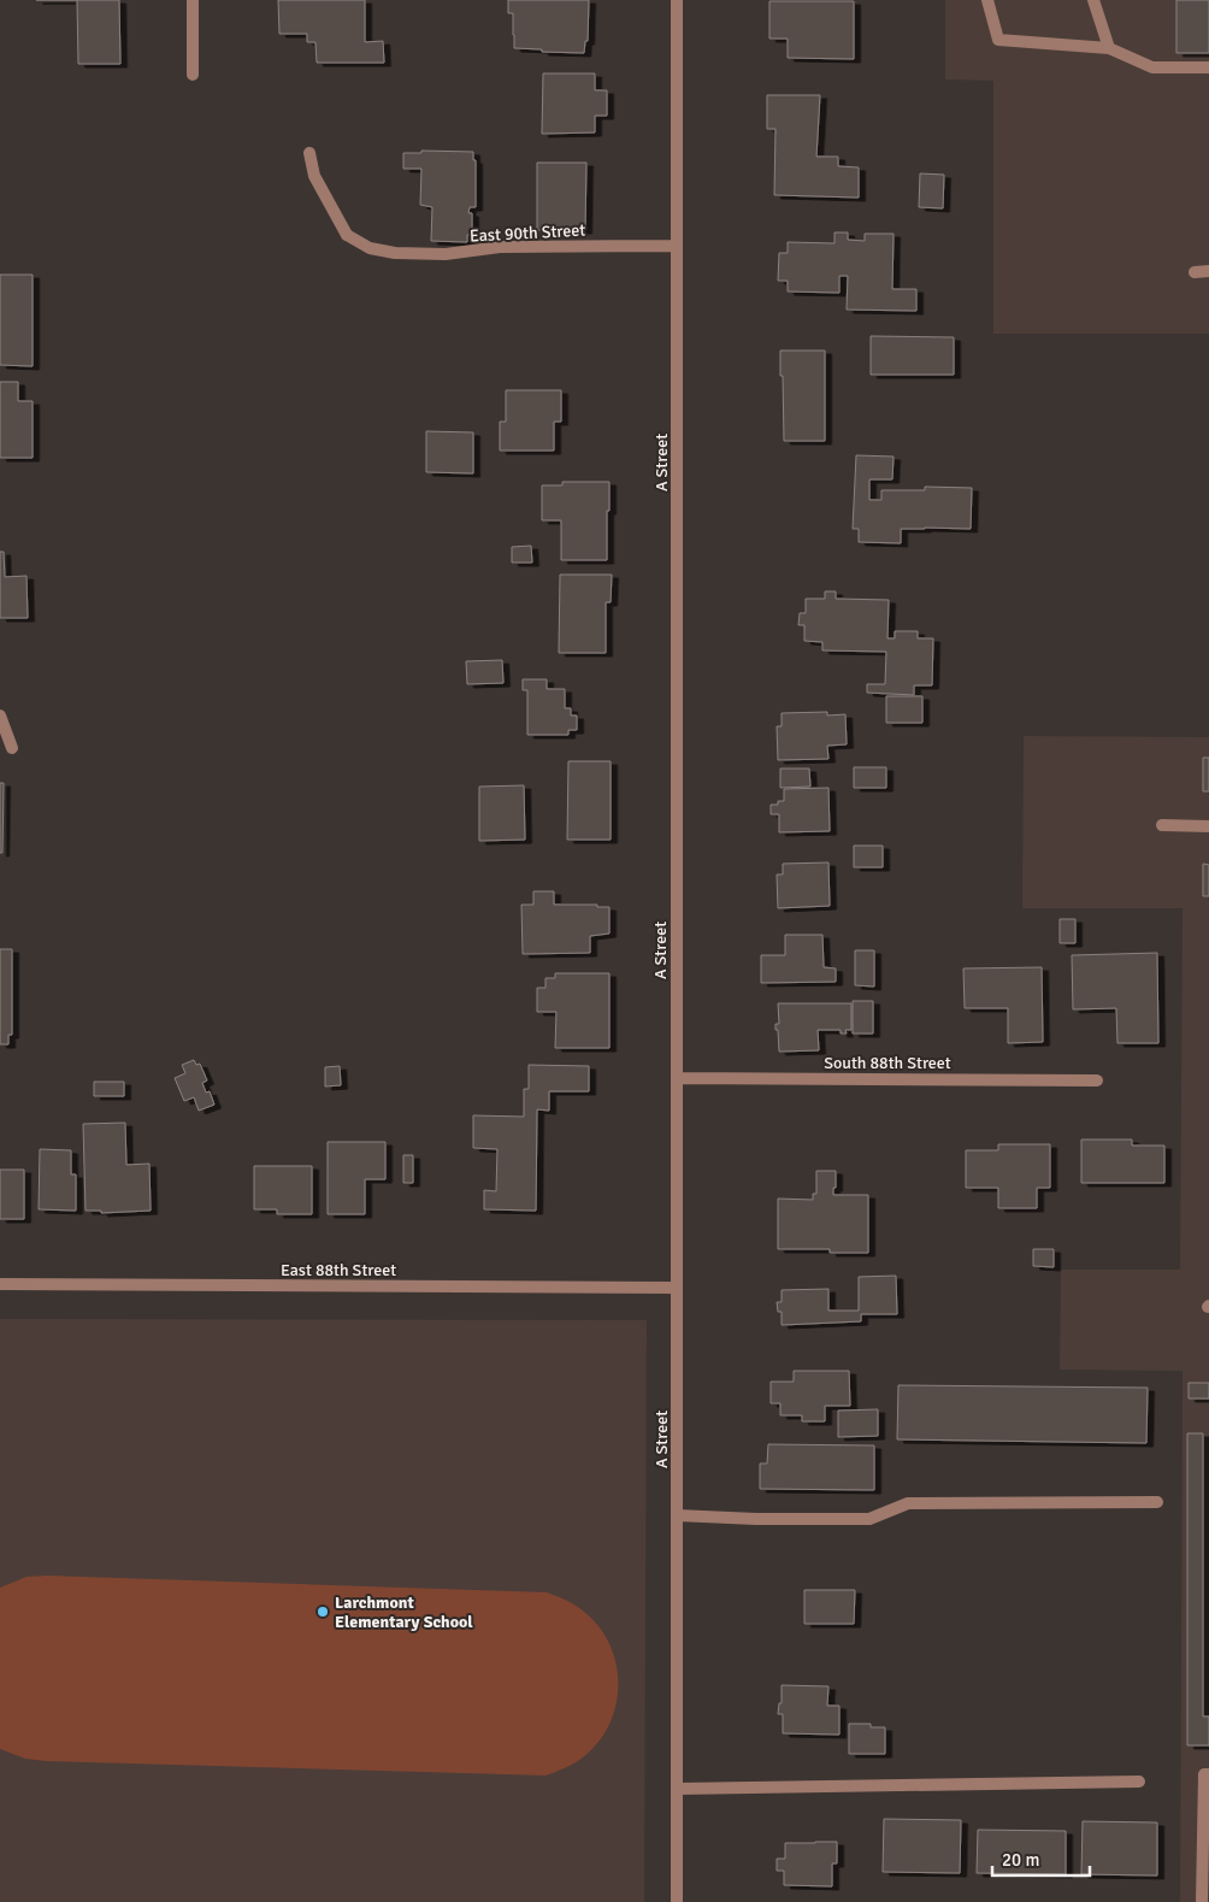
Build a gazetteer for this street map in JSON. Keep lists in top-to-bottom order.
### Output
{
  "streets": {
    "street": [
      "East 90th Street",
      "A Street",
      "South 88th Street",
      "East 88th Street"
    ]
  },
  "crossings": [
    ["East 90th Street", "A Street"],
    ["A Street", "South 88th Street"],
    ["A Street", "East 88th Street"]
  ],
  "places": ["Larchmont Elementary School"],
  "scale_bar": "20 m"
}
